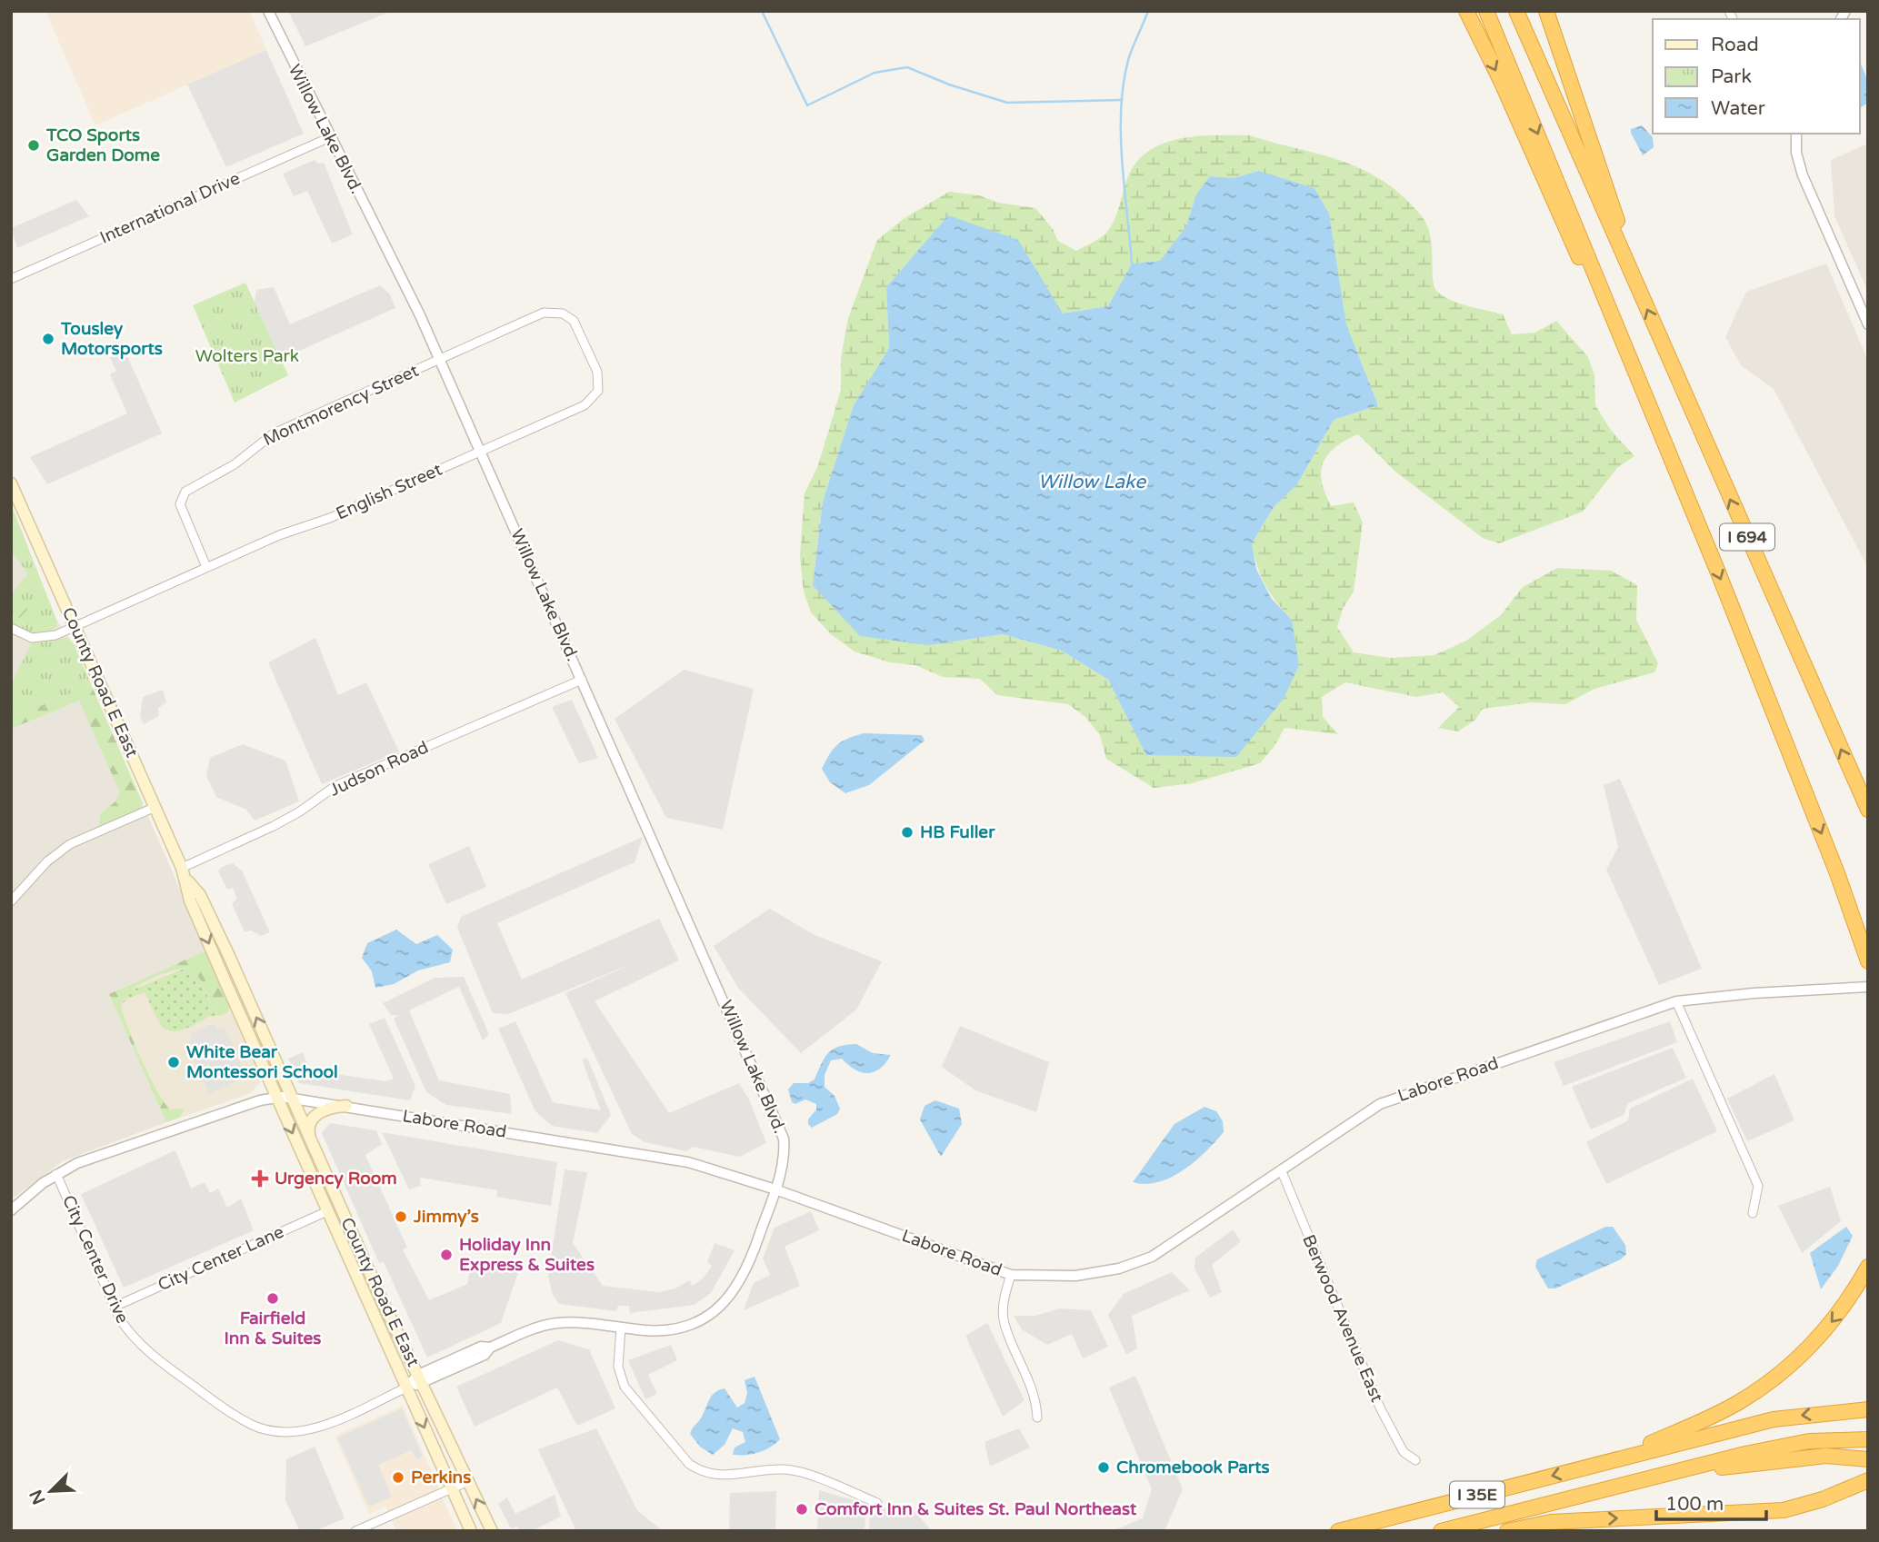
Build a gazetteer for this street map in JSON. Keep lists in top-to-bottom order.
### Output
{
  "streets": {
    "highway": ["I 694", "I 35E"],
    "main road": ["County Road E East"],
    "street": [
      "Willow Lake Blvd.",
      "International Drive",
      "Montmorency Street",
      "English Street",
      "Judson Road",
      "Labore Road",
      "City Center Lane",
      "City Center Drive",
      "Berwood Avenue East"
    ]
  },
  "crossings": [
    ["Willow Lake Blvd.", "International Drive"],
    ["Willow Lake Blvd.", "Montmorency Street"],
    ["Willow Lake Blvd.", "English Street"],
    ["Willow Lake Blvd.", "County Road E East"],
    ["Willow Lake Blvd.", "Judson Road"],
    ["Willow Lake Blvd.", "Labore Road"],
    ["Willow Lake Blvd.", "City Center Drive"],
    ["Montmorency Street", "English Street"],
    ["English Street", "County Road E East"],
    ["County Road E East", "Judson Road"],
    ["County Road E East", "Labore Road"],
    ["County Road E East", "City Center Lane"],
    ["County Road E East", "City Center Drive"],
    ["Labore Road", "City Center Drive"],
    ["Labore Road", "Berwood Avenue East"],
    ["City Center Lane", "City Center Drive"]
  ],
  "water": ["Willow Lake"],
  "parks": ["Wolters Park"],
  "places": {
    "other": [
      "TCO Sports Garden Dome",
      "Tousley Motorsports",
      "HB Fuller",
      "White Bear Montessori School",
      "Jimmy’s",
      "Holiday Inn Express & Suites",
      "Fairfield Inn & Suites",
      "Chromebook Parts",
      "Perkins",
      "Comfort Inn & Suites St. Paul Northeast"
    ],
    "health": ["Urgency Room"]
  },
  "legend": ["Road", "Park", "Water"],
  "scale_bar": "100 m",
  "north": "bottom left"
}
